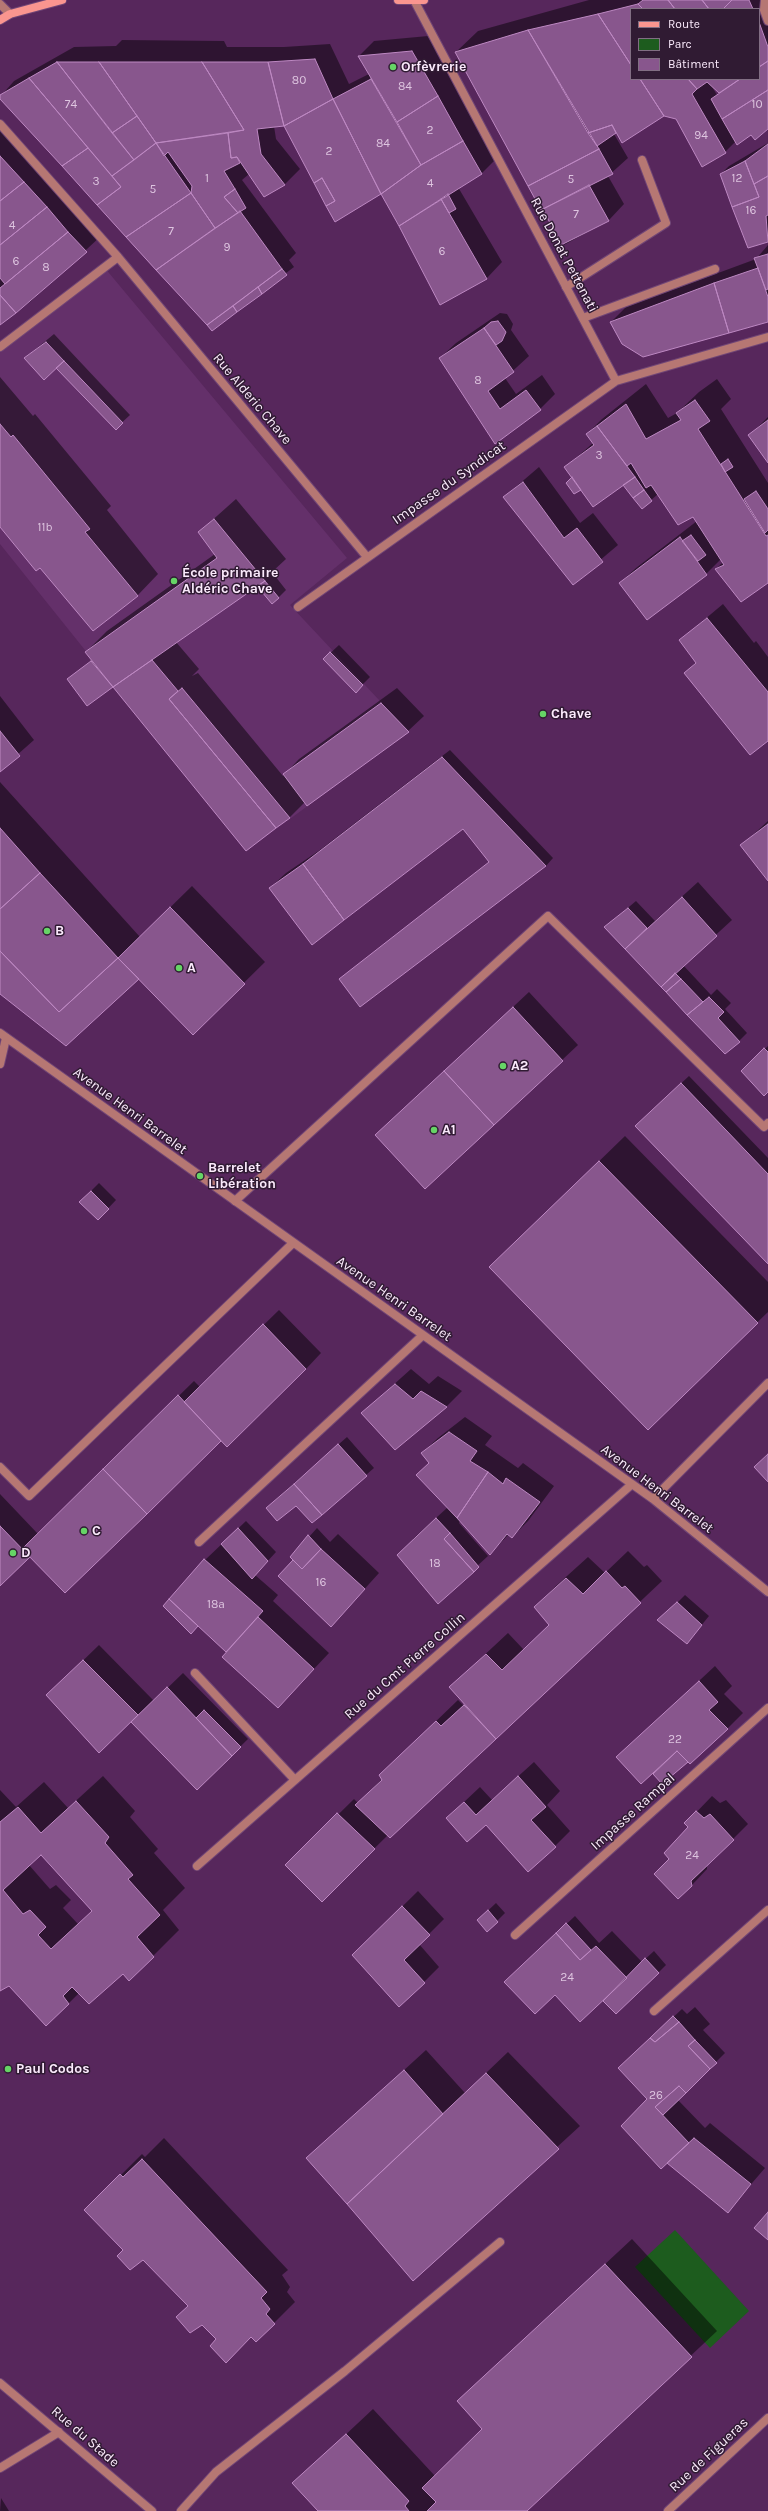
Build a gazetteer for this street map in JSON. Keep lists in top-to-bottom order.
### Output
{
  "streets": {
    "street": [
      "Rue Donat Pettenati",
      "Rue Alderic Chave",
      "Impasse du Syndicat",
      "Avenue Henri Barrelet",
      "Rue du Cmt Pierre Collin",
      "Impasse Rampal",
      "Rue du Stade",
      "Rue de Figueras"
    ]
  },
  "crossings": [
    ["Rue Donat Pettenati", "Impasse du Syndicat"],
    ["Rue Alderic Chave", "Impasse du Syndicat"],
    ["Avenue Henri Barrelet", "Rue du Cmt Pierre Collin"]
  ],
  "places": [
    "Orfèvrerie",
    "École primaire Aldéric Chave",
    "Chave",
    "B",
    "A",
    "A2",
    "A1",
    "Barrelet Libération",
    "C",
    "D",
    "Paul Codos"
  ],
  "house_numbers": [
    "80",
    "84",
    "74",
    "10",
    "2",
    "94",
    "84",
    "2",
    "1",
    "12",
    "5",
    "3",
    "4",
    "5",
    "16",
    "7",
    "4",
    "7",
    "9",
    "6",
    "6",
    "8",
    "8",
    "3",
    "11b",
    "18",
    "16",
    "18a",
    "22",
    "24",
    "24",
    "26"
  ],
  "legend": ["Route", "Parc", "Bâtiment"]
}
